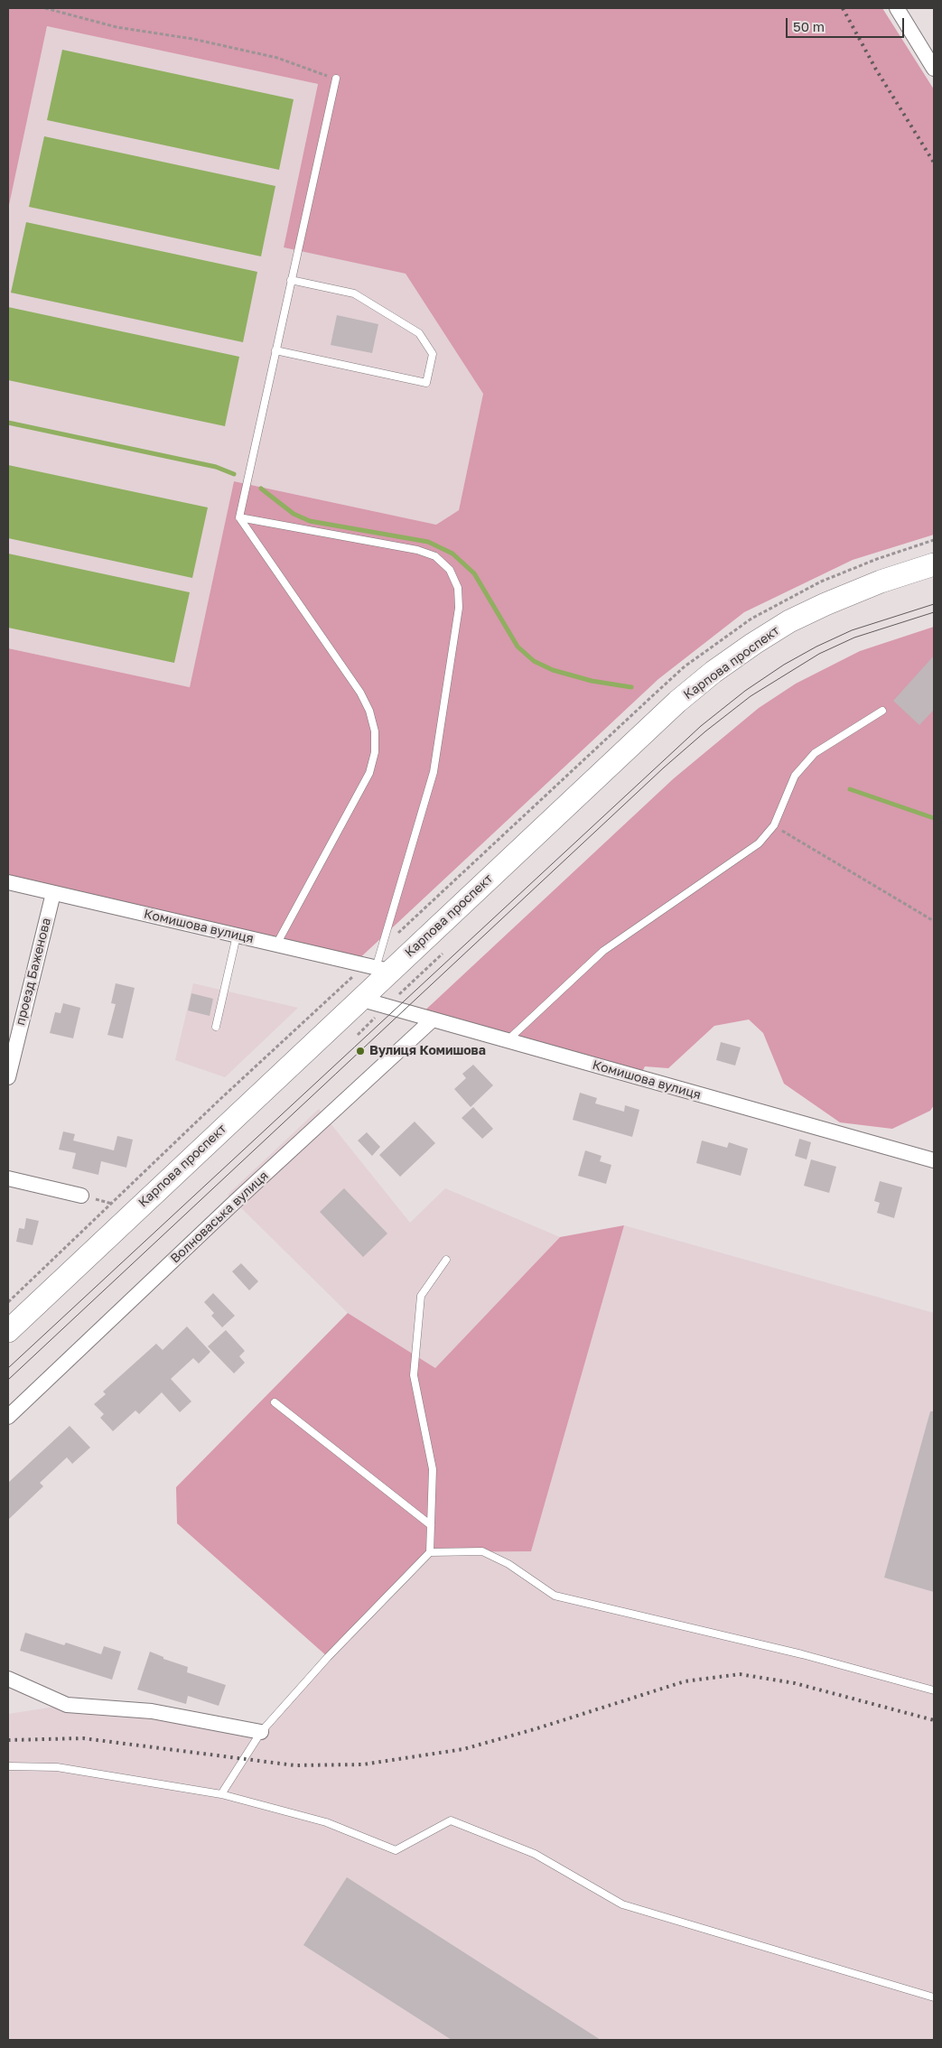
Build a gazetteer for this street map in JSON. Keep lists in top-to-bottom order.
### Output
{
  "streets": {
    "main road": ["Карпова проспект"],
    "street": ["Комишова вулиця", "проезд Баженова", "Волноваська вулиця"]
  },
  "crossings": [
    ["Карпова проспект", "Комишова вулиця"],
    ["Комишова вулиця", "проезд Баженова"],
    ["Комишова вулиця", "Волноваська вулиця"]
  ],
  "places": ["Вулиця Комишова"],
  "scale_bar": "50 m"
}
